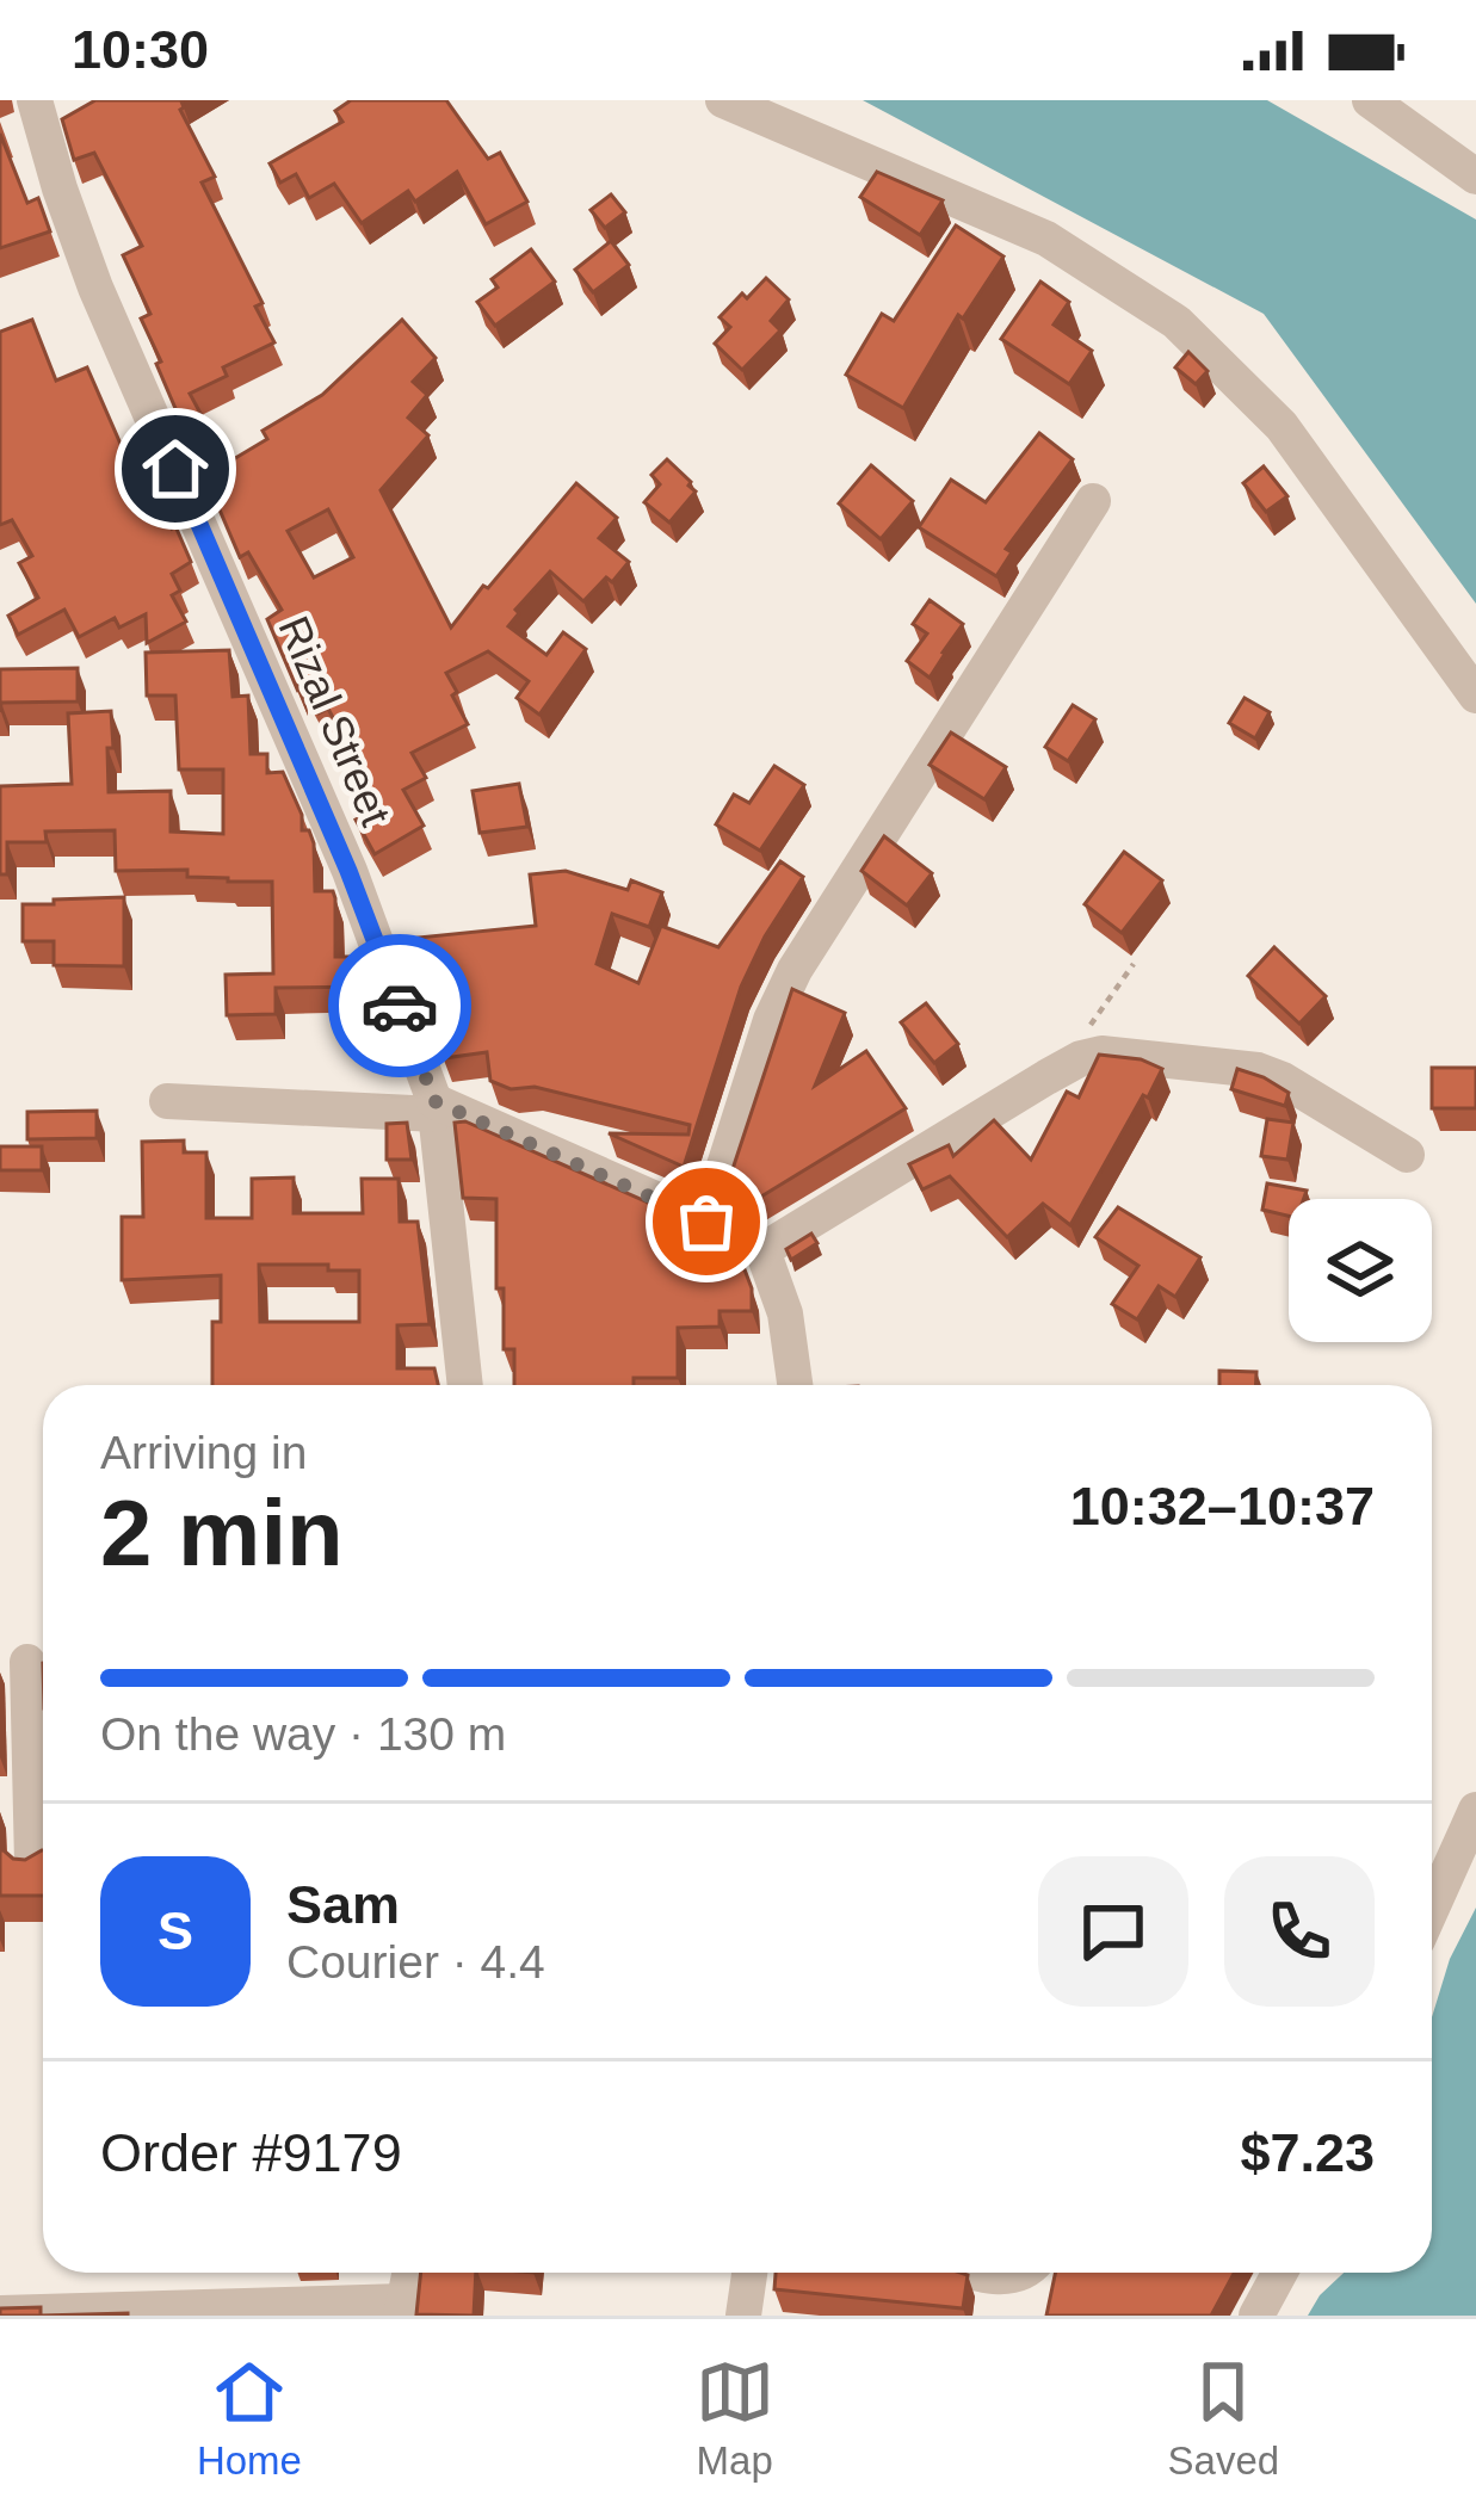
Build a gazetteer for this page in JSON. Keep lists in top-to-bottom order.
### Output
{
  "streets": {
    "street": ["Rizal Street"]
  },
  "page": {
    "status": "10:30",
    "heading": ["2 min", "Arriving in", "10:32–10:37"],
    "panel": [
      "Sam",
      "Courier · 4.4",
      "Order #9179",
      "$7.23"
    ],
    "bar": "On the way · 130 m",
    "round": "S",
    "tabs": ["Home", "Map", "Saved"]
  }
}
